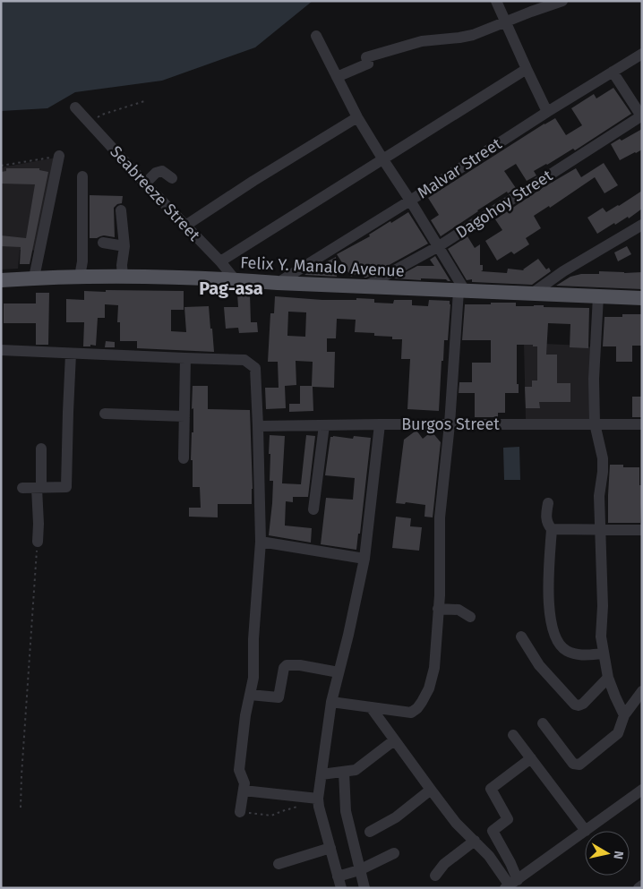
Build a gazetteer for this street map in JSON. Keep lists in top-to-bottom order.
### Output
{
  "streets": {
    "main road": ["Felix Y. Manalo Avenue"],
    "street": [
      "Malvar Street",
      "Seabreeze Street",
      "Dagohoy Street",
      "Burgos Street"
    ]
  },
  "crossings": [
    ["Malvar Street", "Felix Y. Manalo Avenue"],
    ["Seabreeze Street", "Felix Y. Manalo Avenue"],
    ["Dagohoy Street", "Felix Y. Manalo Avenue"]
  ],
  "districts": ["Pag-asa"],
  "north": "right"
}
